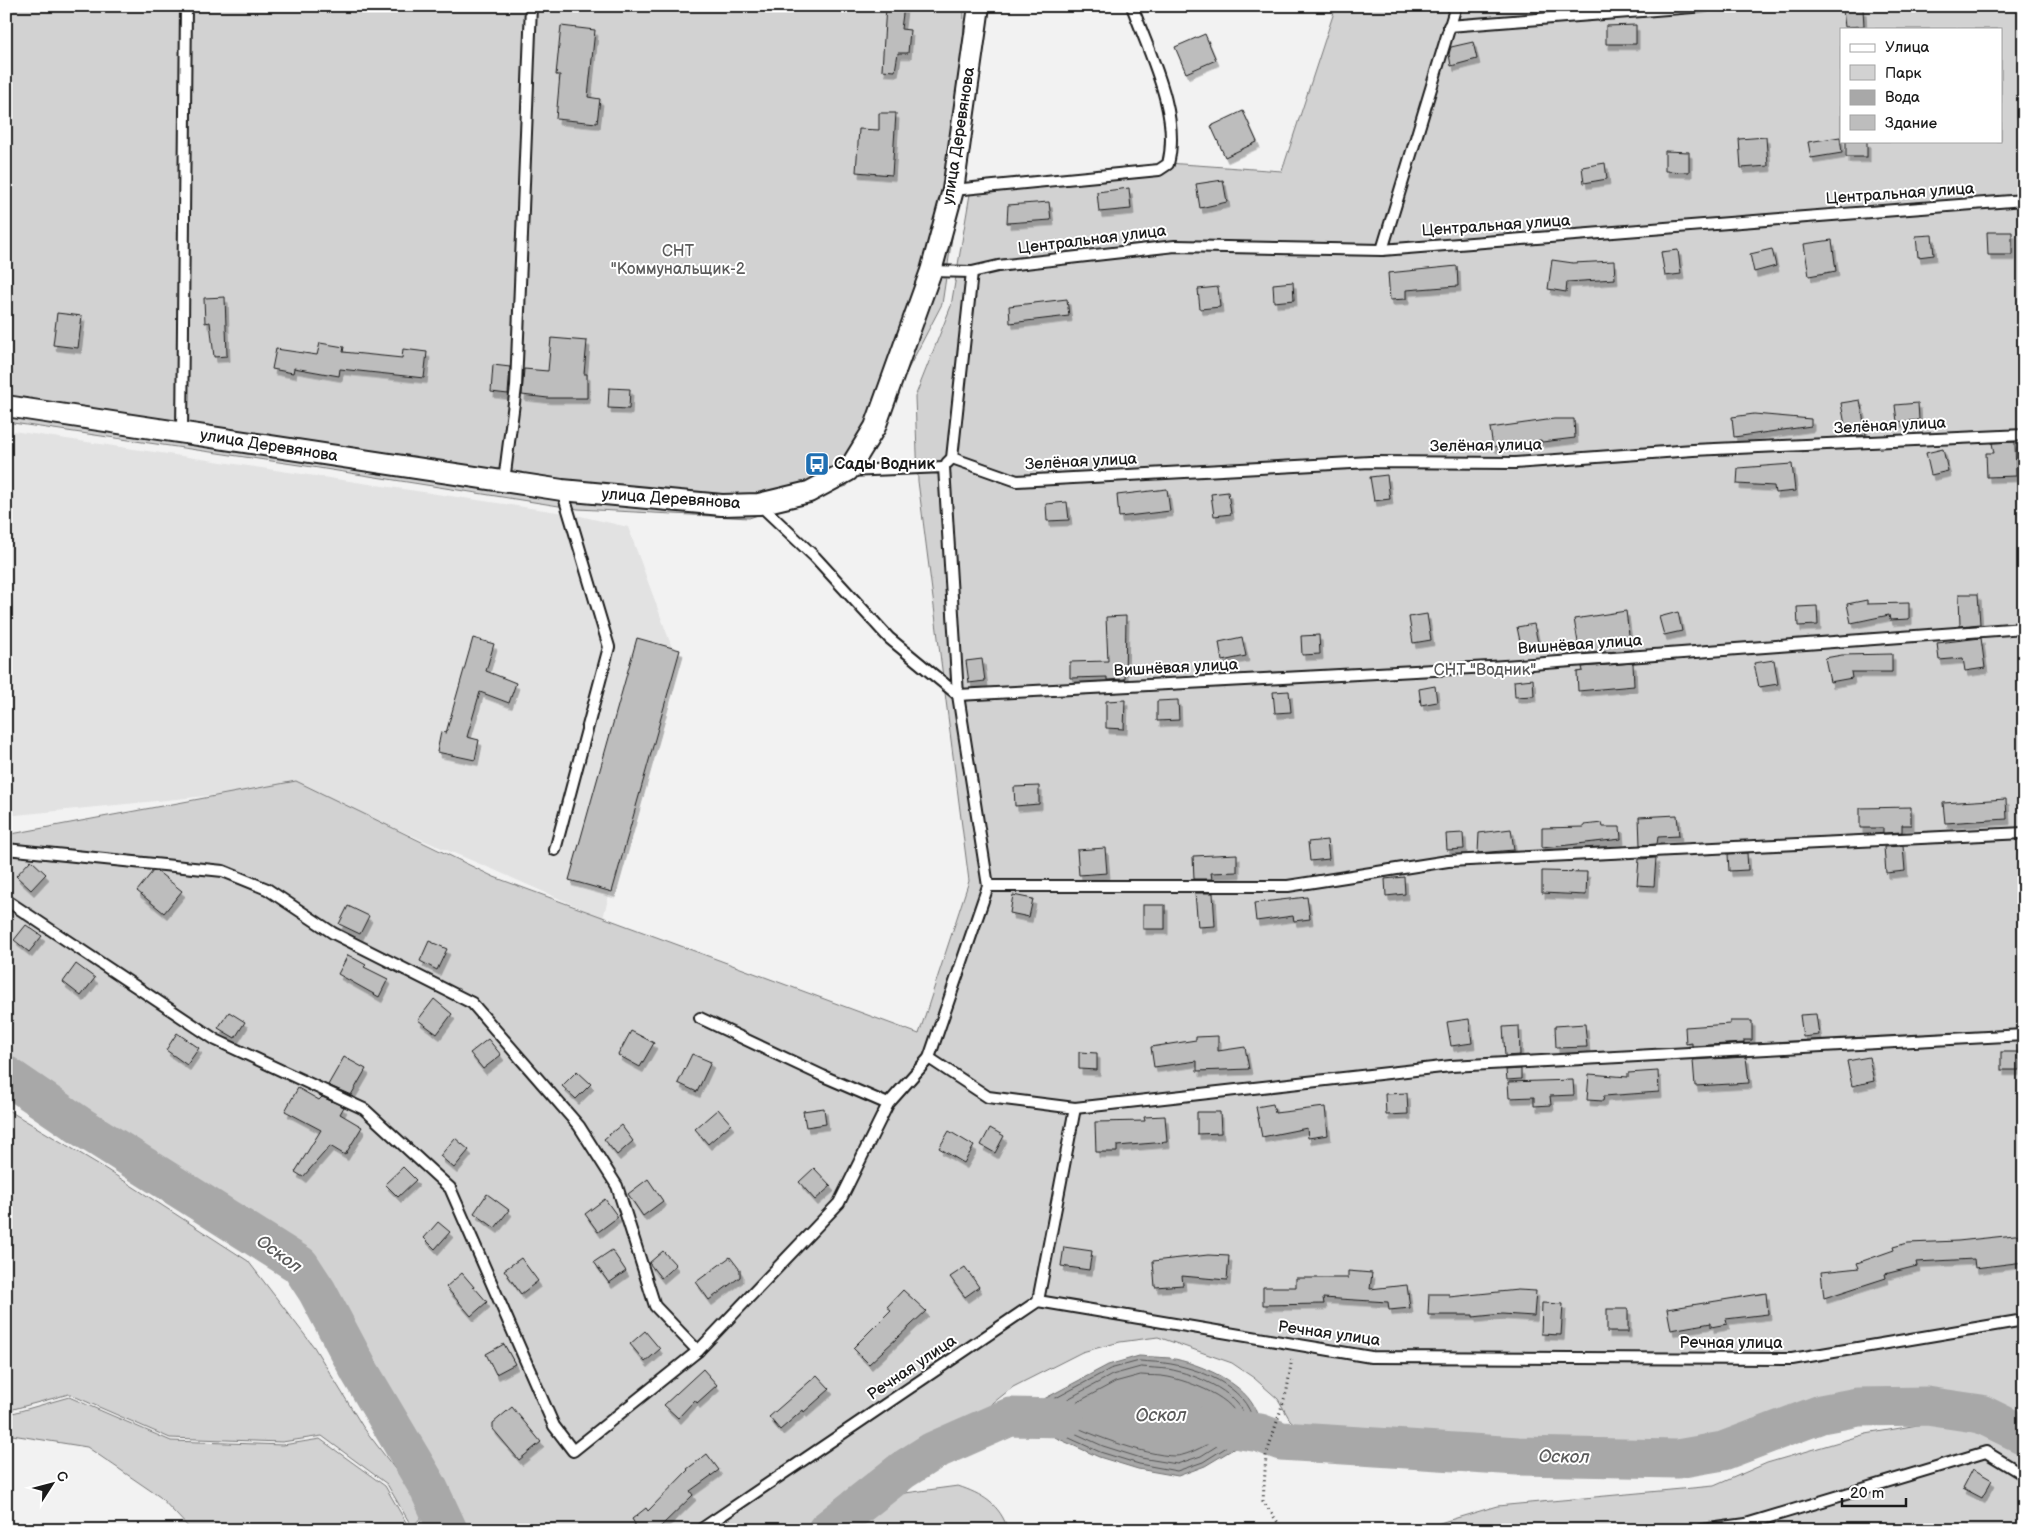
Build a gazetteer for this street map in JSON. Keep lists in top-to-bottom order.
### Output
{
  "streets": {
    "street": ["улица Деревянова"],
    "lane": [
      "Центральная улица",
      "Зелёная улица",
      "Вишнёвая улица",
      "Речная улица"
    ]
  },
  "crossings": [
    ["улица Деревянова", "Центральная улица"]
  ],
  "water": ["Оскол"],
  "parks": ["СНТ \"Коммунальщик-2", "СНТ \"Водник\""],
  "places": {
    "bus stop": ["Сады Водник"]
  },
  "legend": [
    "Улица",
    "Парк",
    "Вода",
    "Здание"
  ],
  "scale_bar": "20 m",
  "north": "top right"
}
